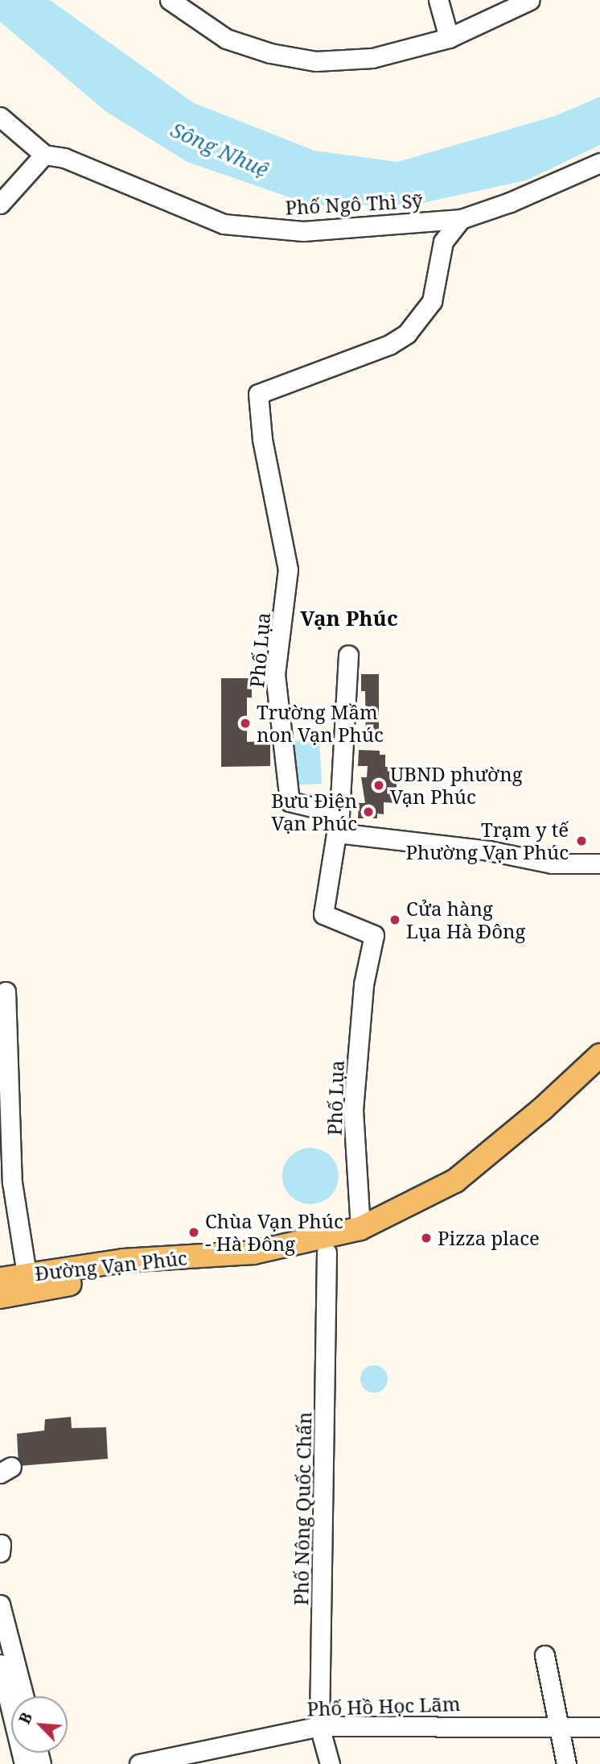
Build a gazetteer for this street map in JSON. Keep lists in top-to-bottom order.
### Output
{
  "streets": {
    "main road": ["Đường Vạn Phúc"],
    "street": [
      "Phố Ngô Thì Sỹ",
      "Phố Lụa",
      "Phố Nông Quốc Chấn",
      "Phố Hồ Học Lãm"
    ]
  },
  "crossings": [
    ["Phố Ngô Thì Sỹ", "Phố Lụa"],
    ["Phố Lụa", "Đường Vạn Phúc"],
    ["Đường Vạn Phúc", "Phố Nông Quốc Chấn"],
    ["Phố Nông Quốc Chấn", "Phố Hồ Học Lãm"]
  ],
  "districts": ["Vạn Phúc"],
  "water": ["Sông Nhuệ"],
  "places": [
    "Trường Mầm non Vạn Phúc",
    "UBND phường Vạn Phúc",
    "Bưu Điện Vạn Phúc",
    "Trạm y tế Phường Vạn Phúc",
    "Cửa hàng Lụa Hà Đông",
    "Chùa Vạn Phúc - Hà Đông",
    "Pizza place"
  ],
  "north": "top left"
}
